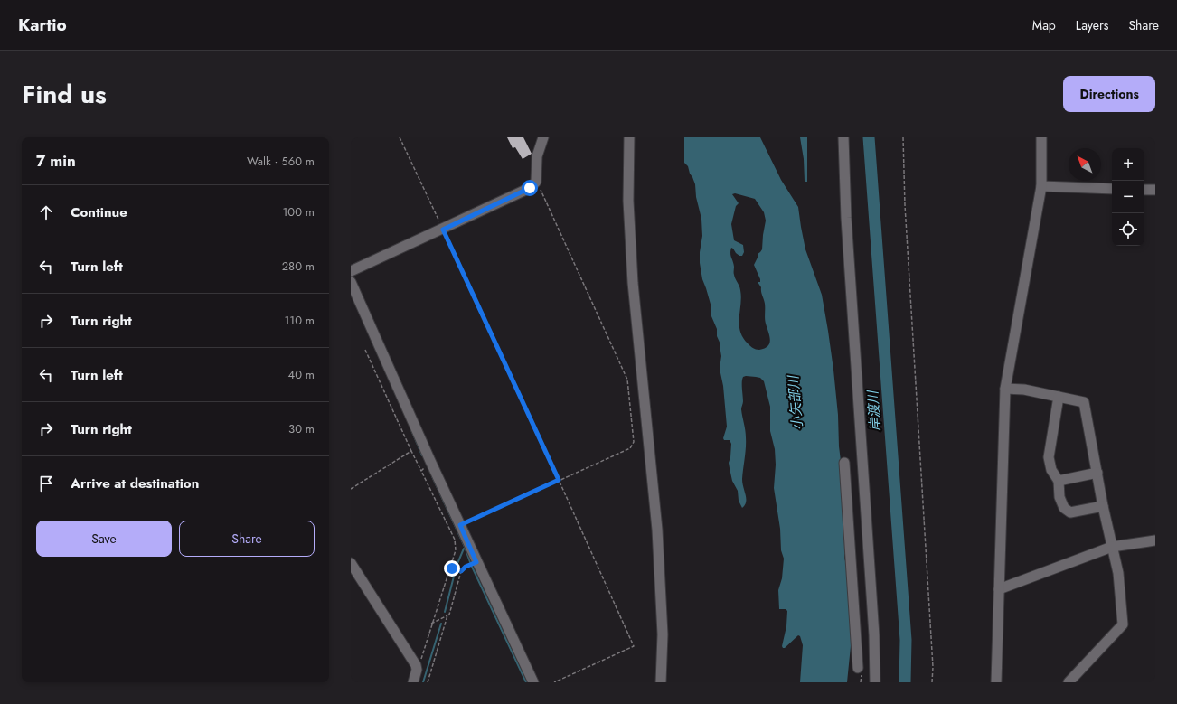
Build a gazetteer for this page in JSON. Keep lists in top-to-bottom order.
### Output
{
  "water": ["小矢部川", "岸渡川"],
  "north": "top left",
  "page": {
    "header": "Kartio",
    "nav": ["Map", "Layers", "Share"],
    "title": "Find us",
    "buttons": [
      "Directions",
      ["Save", "Share"]
    ],
    "heading": ["7 min", "Walk · 560 m"],
    "map_buttons": ["+", "−"],
    "list": [
      ["Continue", "100 m"],
      ["Turn left", "280 m"],
      ["Turn right", "110 m"],
      ["Turn left", "40 m"],
      ["Turn right", "30 m"],
      "Arrive at destination"
    ]
  }
}
